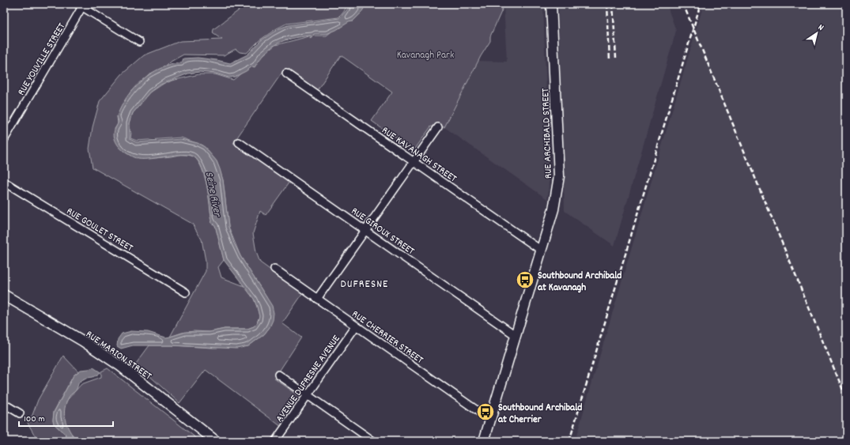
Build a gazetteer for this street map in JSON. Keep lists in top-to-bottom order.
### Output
{
  "streets": {
    "main road": ["RUE ARCHIBALD STREET", "RUE MARION STREET"],
    "street": [
      "RUE YOUVILLE STREET",
      "RUE KAVANAGH STREET",
      "RUE GOULET STREET",
      "RUE GIROUX STREET",
      "RUE CHERRIER STREET",
      "AVENUE DUFRESNE AVENUE"
    ]
  },
  "crossings": [
    ["RUE ARCHIBALD STREET", "RUE KAVANAGH STREET"],
    ["RUE ARCHIBALD STREET", "RUE GIROUX STREET"],
    ["RUE ARCHIBALD STREET", "RUE CHERRIER STREET"],
    ["RUE CHERRIER STREET", "AVENUE DUFRESNE AVENUE"]
  ],
  "districts": ["DUFRESNE"],
  "water": ["Seine River"],
  "parks": ["Kavanagh Park"],
  "places": {
    "bus stop": ["Southbound Archibald at Kavanagh", "Southbound Archibald at Cherrier"]
  },
  "scale_bar": "100 m",
  "north": "top right"
}
